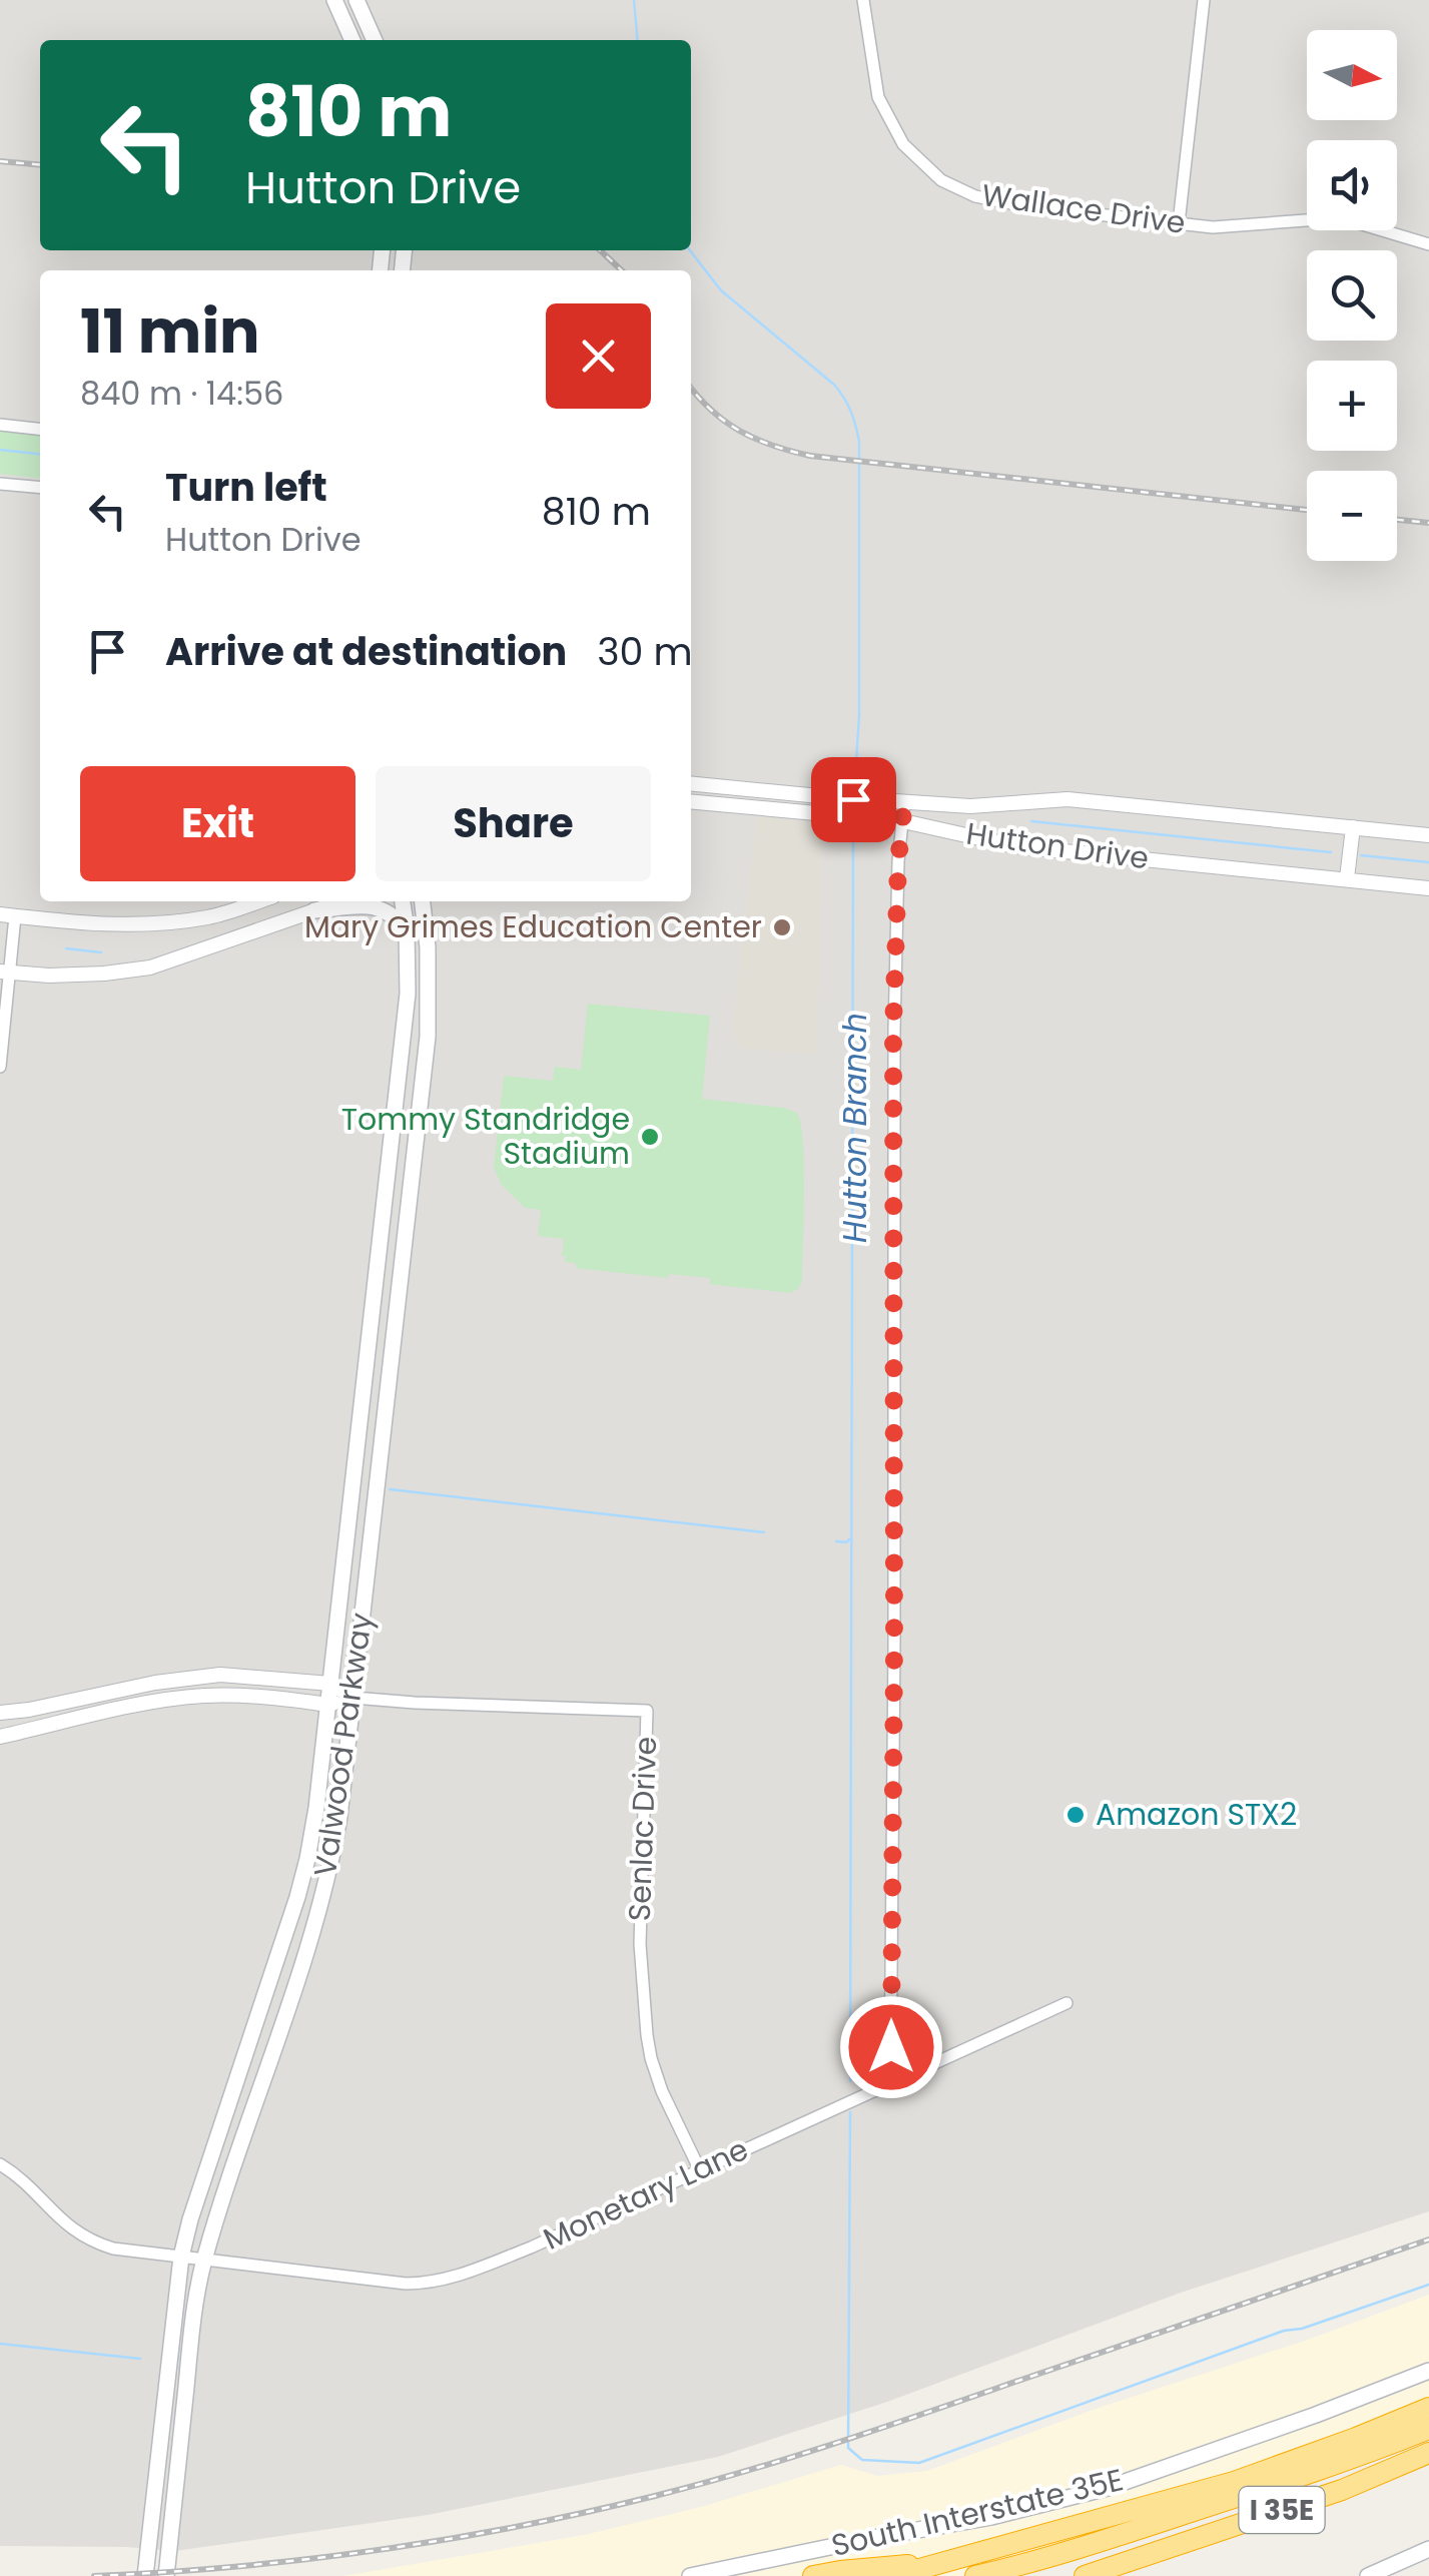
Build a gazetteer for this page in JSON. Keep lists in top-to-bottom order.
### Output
{
  "streets": {
    "highway": ["I 35E"],
    "main road": ["Valwood Parkway", "South Interstate 35E"],
    "street": [
      "Wallace Drive",
      "Hutton Drive",
      "Senlac Drive",
      "Monetary Lane"
    ]
  },
  "crossings": [
    ["Valwood Parkway", "Senlac Drive"],
    ["Valwood Parkway", "Monetary Lane"],
    ["Senlac Drive", "Monetary Lane"]
  ],
  "water": ["Hutton Branch"],
  "places": ["Mary Grimes Education Center", "Tommy Standridge Stadium", "Amazon STX2"],
  "north": "right",
  "page": {
    "map_buttons": ["+", "−"],
    "turn": ["810 m", "Hutton Drive"],
    "heading": ["11 min", "840 m · 14:56"],
    "list": [
      {
        "name": "Turn left",
        "note": "Hutton Drive",
        "value": "810 m"
      },
      {
        "name": "Arrive at destination",
        "value": "30 m"
      }
    ],
    "buttons": ["Exit", "Share"]
  }
}
